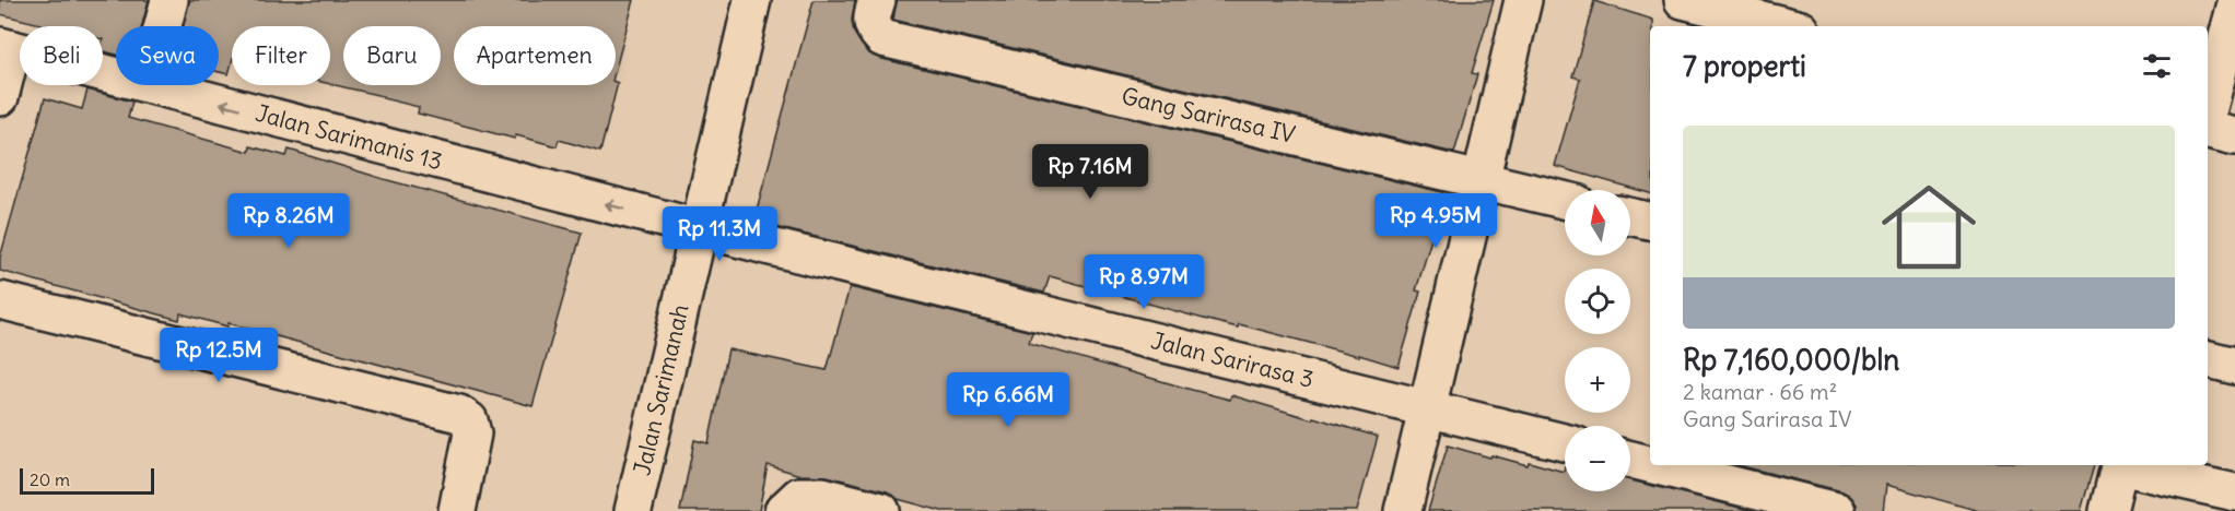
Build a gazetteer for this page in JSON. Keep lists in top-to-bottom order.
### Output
{
  "streets": {
    "street": [
      "Gang Sarirasa IV",
      "Jalan Sarimanis 13",
      "Jalan Sarirasa 3",
      "Jalan Sarimanah"
    ]
  },
  "crossings": [
    ["Jalan Sarimanis 13", "Jalan Sarirasa 3"],
    ["Jalan Sarimanis 13", "Jalan Sarimanah"],
    ["Jalan Sarirasa 3", "Jalan Sarimanah"]
  ],
  "one_way": ["Jalan Sarimanis 13"],
  "scale_bar": "20 m",
  "north": "top",
  "page": {
    "chip": [
      "Beli",
      "Sewa",
      "Filter",
      "Baru",
      "Apartemen"
    ],
    "heading": "7 properti",
    "list": [
      {
        "name": "Rp 7,160,000/bln",
        "note": "2 kamar · 66 m² · Gang Sarirasa IV"
      }
    ],
    "price": [
      "Rp 7.16M",
      "Rp 8.26M",
      "Rp 4.95M",
      "Rp 11.3M",
      "Rp 8.97M",
      "Rp 12.5M",
      "Rp 6.66M"
    ],
    "map_buttons": ["+", "−"],
    "scale": "20 m"
  }
}
